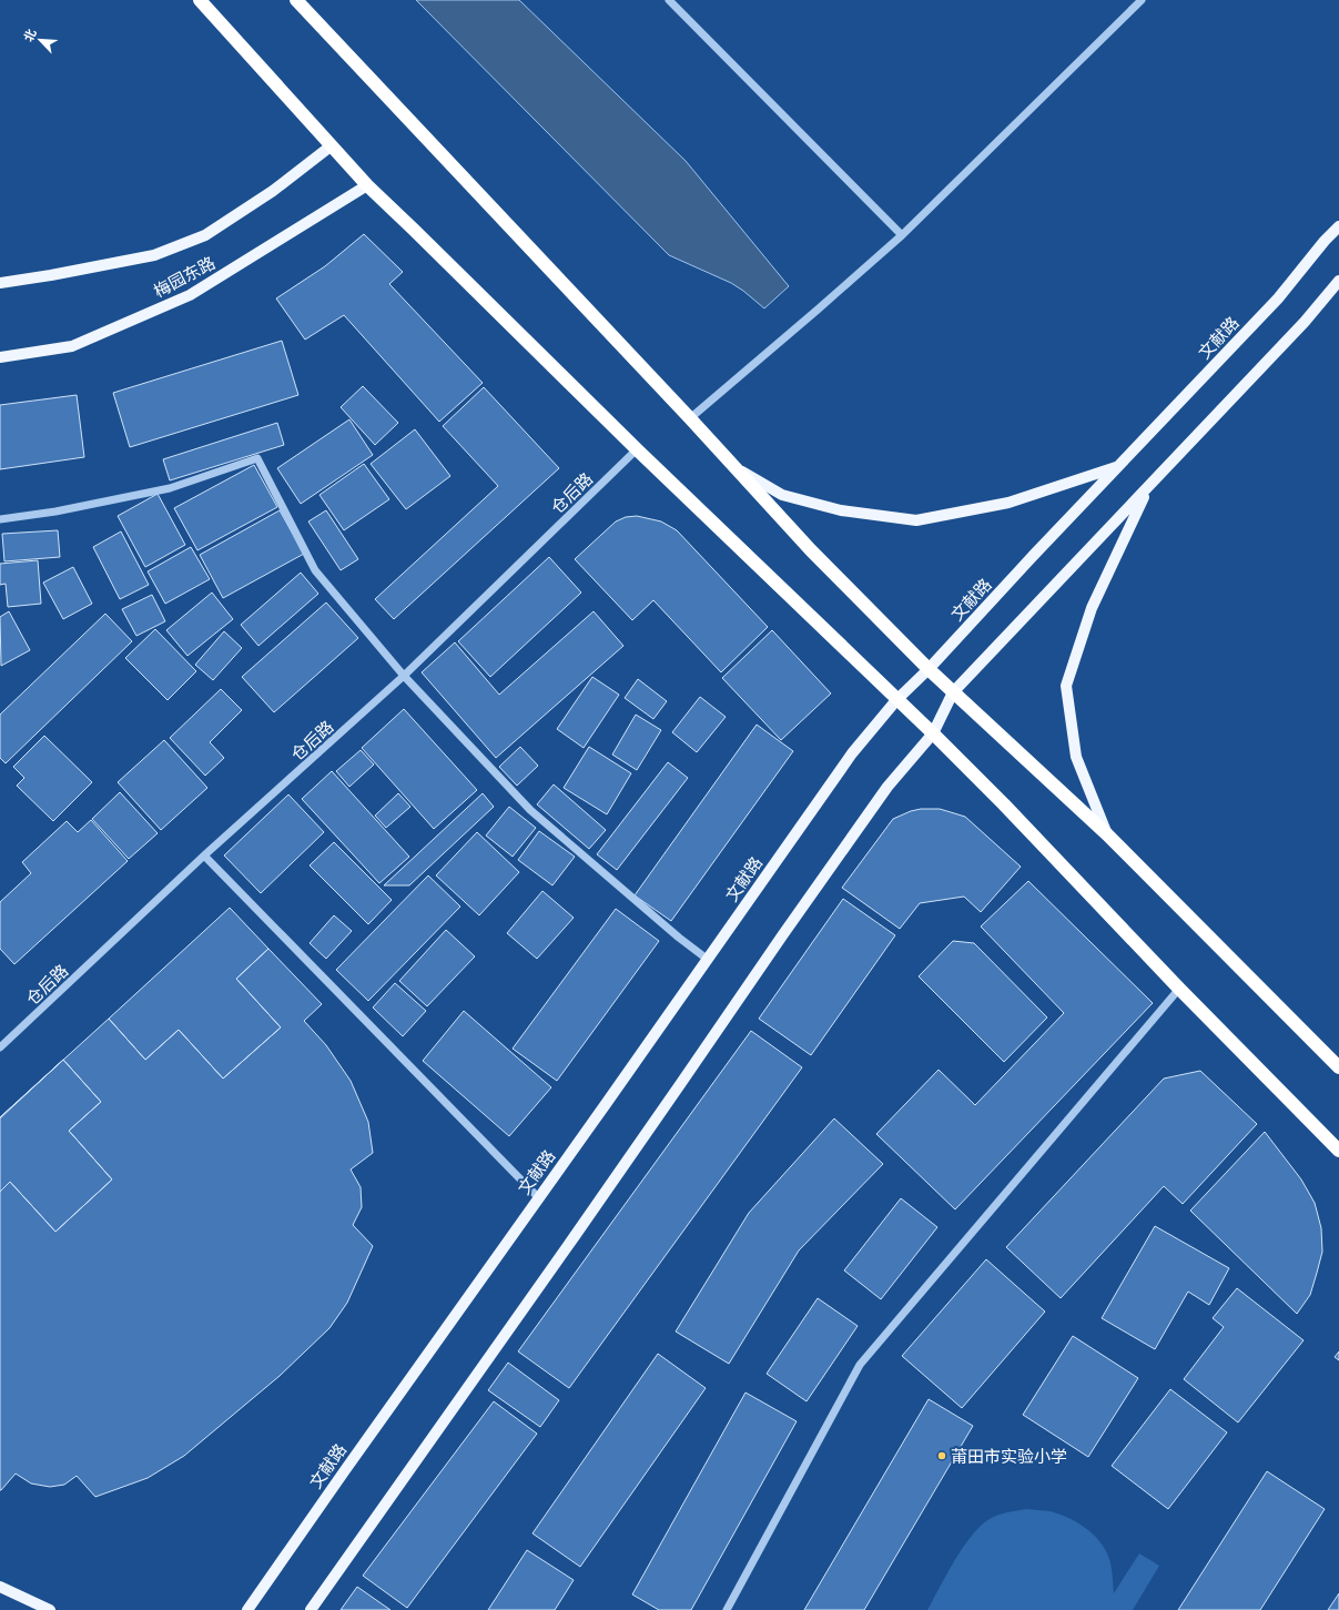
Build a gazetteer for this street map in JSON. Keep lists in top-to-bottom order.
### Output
{
  "streets": {
    "main road": ["梅园东路", "文献路"],
    "street": ["仓后路"]
  },
  "places": ["莆田市实验小学"],
  "north": "top left"
}
